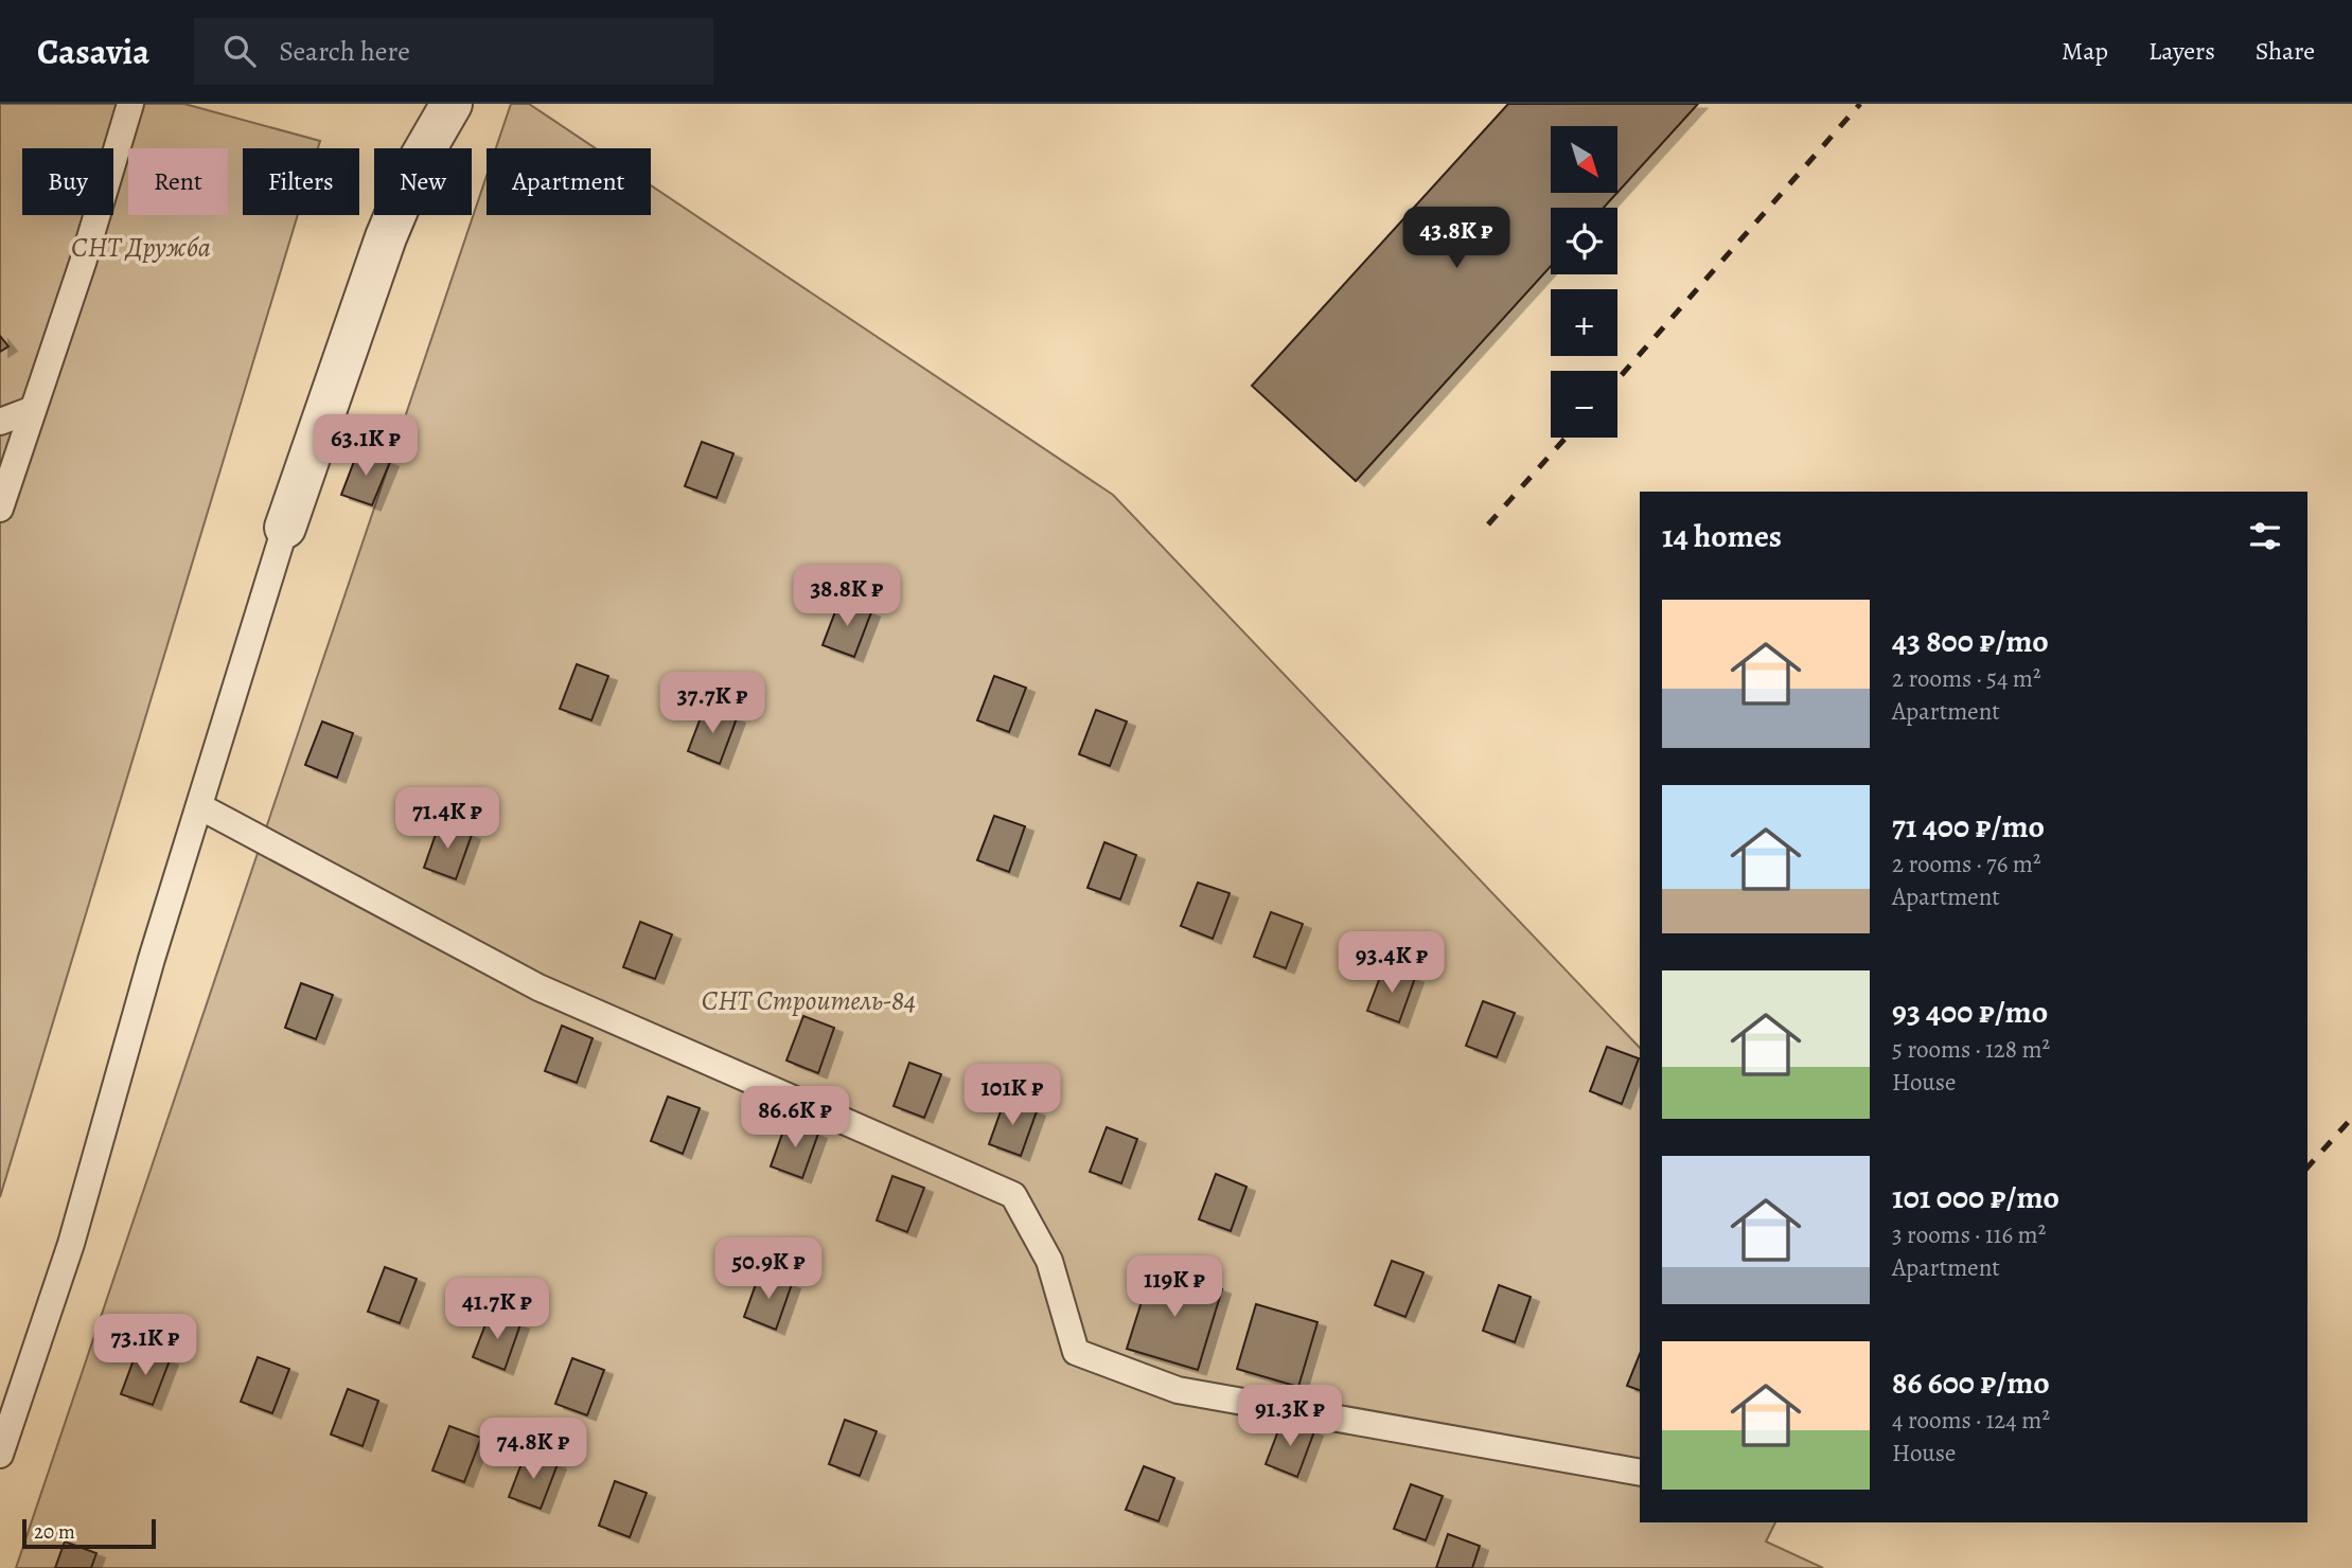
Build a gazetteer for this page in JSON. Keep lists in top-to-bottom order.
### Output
{
  "parks": ["СНТ Дружба", "СНТ Строитель-84"],
  "scale_bar": "20 m",
  "north": "bottom right",
  "page": {
    "header": "Casavia",
    "search": "Search here",
    "nav": ["Map", "Layers", "Share"],
    "map_buttons": ["+", "−"],
    "chip": [
      "Buy",
      "Rent",
      "Filters",
      "New",
      "Apartment"
    ],
    "price": [
      "43.8K ₽",
      "63.1K ₽",
      "38.8K ₽",
      "37.7K ₽",
      "71.4K ₽",
      "93.4K ₽",
      "101K ₽",
      "86.6K ₽",
      "50.9K ₽",
      "119K ₽",
      "41.7K ₽",
      "73.1K ₽",
      "91.3K ₽",
      "74.8K ₽"
    ],
    "heading": "14 homes",
    "list": [
      {
        "name": "43 800 ₽/mo",
        "note": "2 rooms · 54 m² · Apartment"
      },
      {
        "name": "71 400 ₽/mo",
        "note": "2 rooms · 76 m² · Apartment"
      },
      {
        "name": "93 400 ₽/mo",
        "note": "5 rooms · 128 m² · House"
      },
      {
        "name": "101 000 ₽/mo",
        "note": "3 rooms · 116 m² · Apartment"
      },
      {
        "name": "86 600 ₽/mo",
        "note": "4 rooms · 124 m² · House"
      }
    ],
    "scale": "20 m"
  }
}
